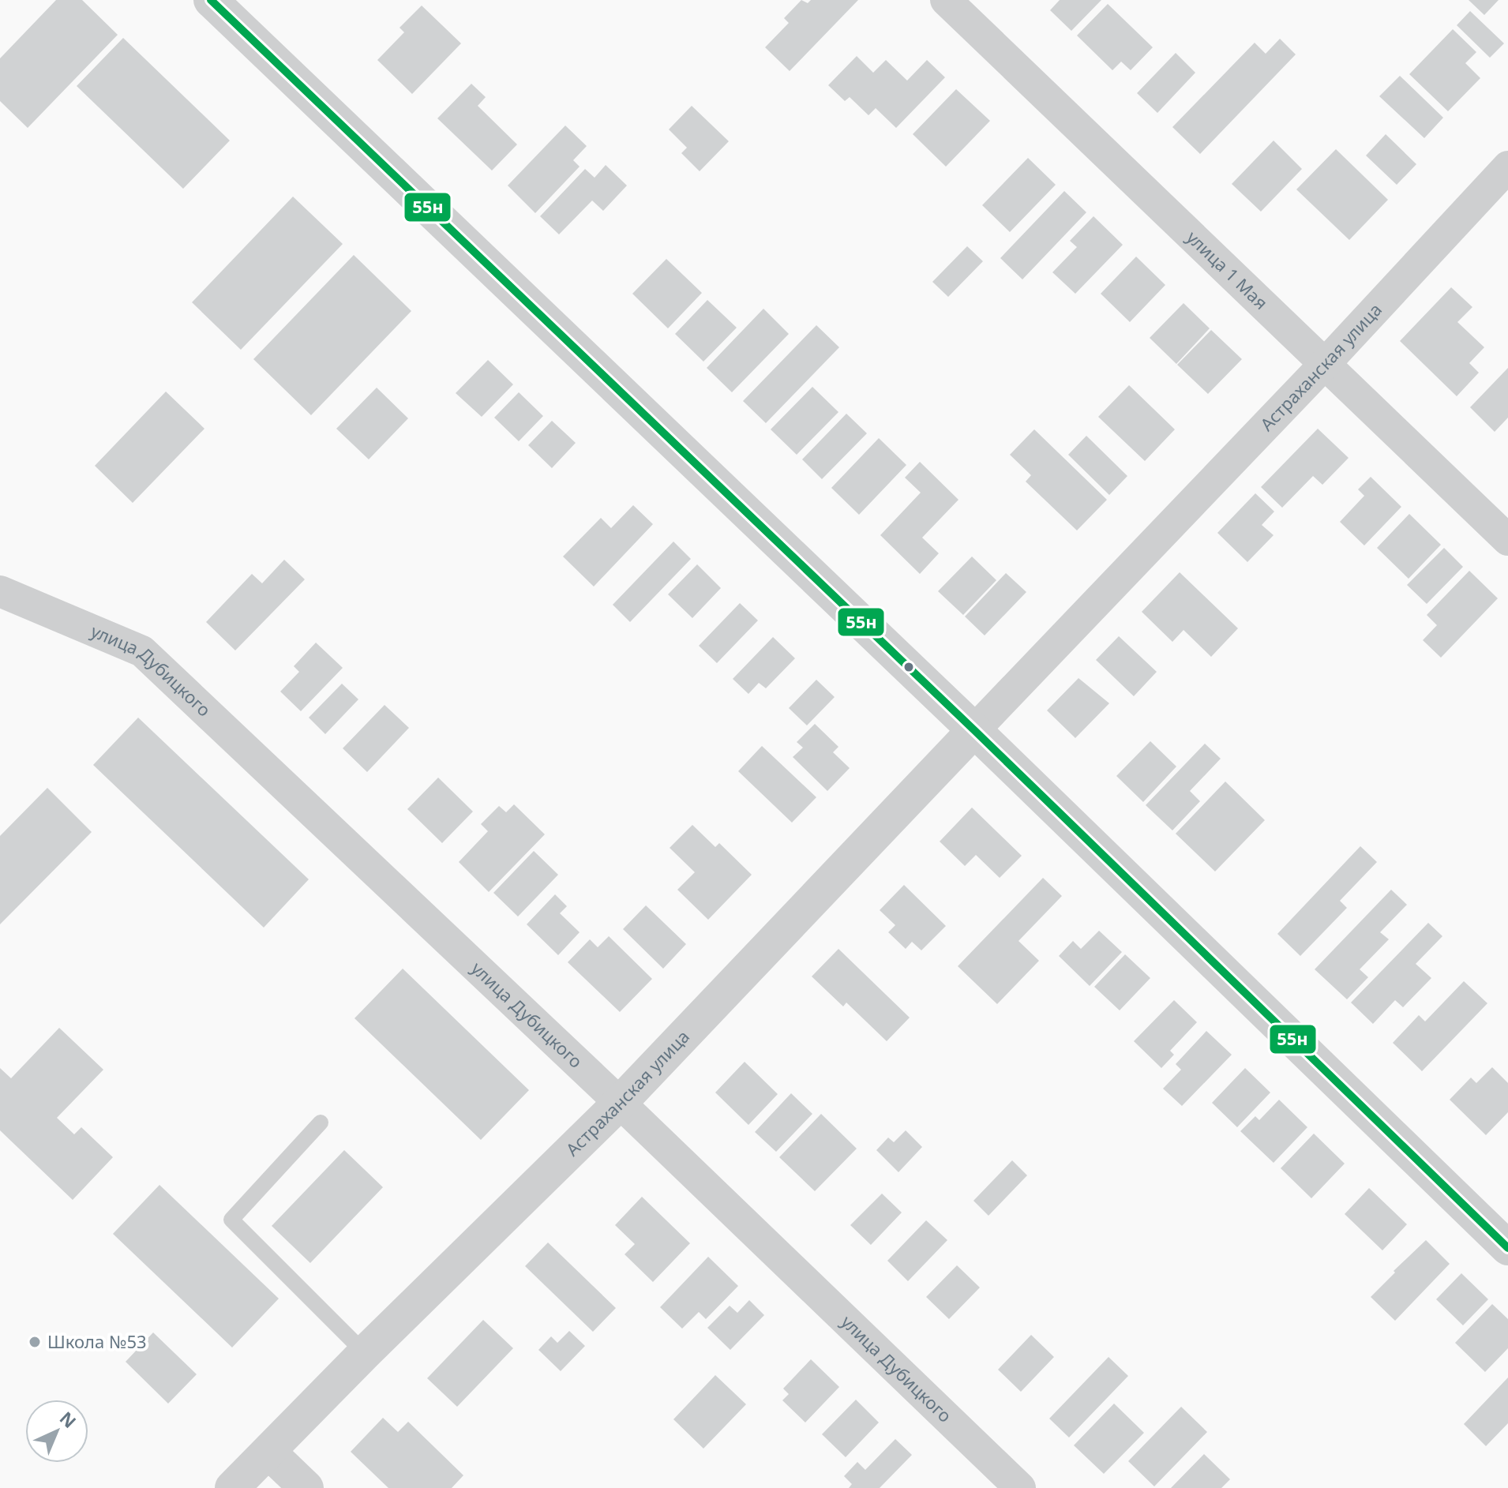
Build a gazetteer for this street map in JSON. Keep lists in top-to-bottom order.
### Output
{
  "streets": {
    "street": ["улица 1 Мая", "Астраханская улица", "улица Дубицкого"]
  },
  "crossings": [
    ["улица 1 Мая", "Астраханская улица"],
    ["Астраханская улица", "улица Дубицкого"]
  ],
  "places": ["Школа №53"],
  "lines": ["transit line 55н"],
  "north": "top right"
}
